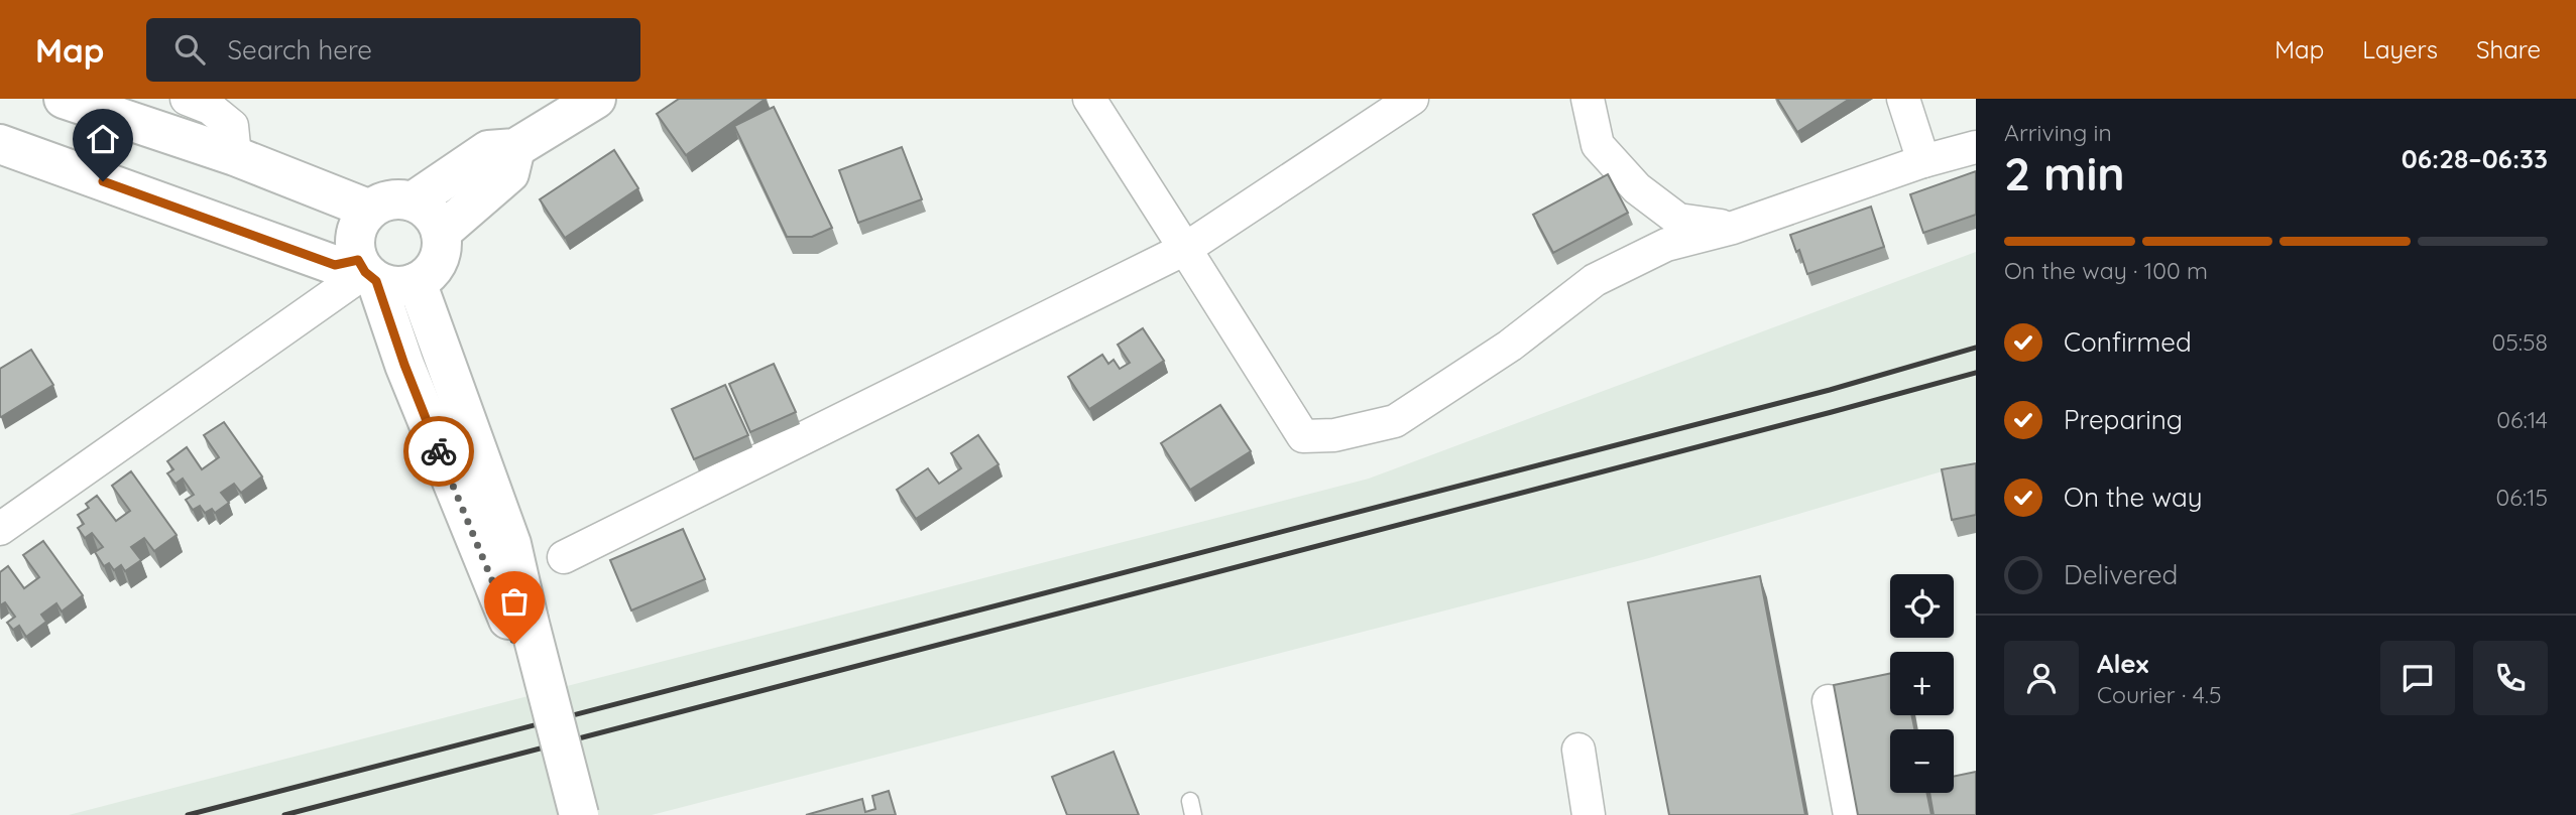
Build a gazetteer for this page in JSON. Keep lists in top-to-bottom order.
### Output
{
  "page": {
    "header": "Map",
    "search": "Search here",
    "nav": ["Map", "Layers", "Share"],
    "heading": ["2 min", "Arriving in", "06:28–06:33"],
    "panel": ["Alex", "Courier · 4.5"],
    "bar": "On the way · 100 m",
    "list": [
      ["Confirmed", "05:58"],
      ["Preparing", "06:14"],
      ["On the way", "06:15"],
      "Delivered"
    ],
    "map_buttons": ["+", "−"]
  }
}
